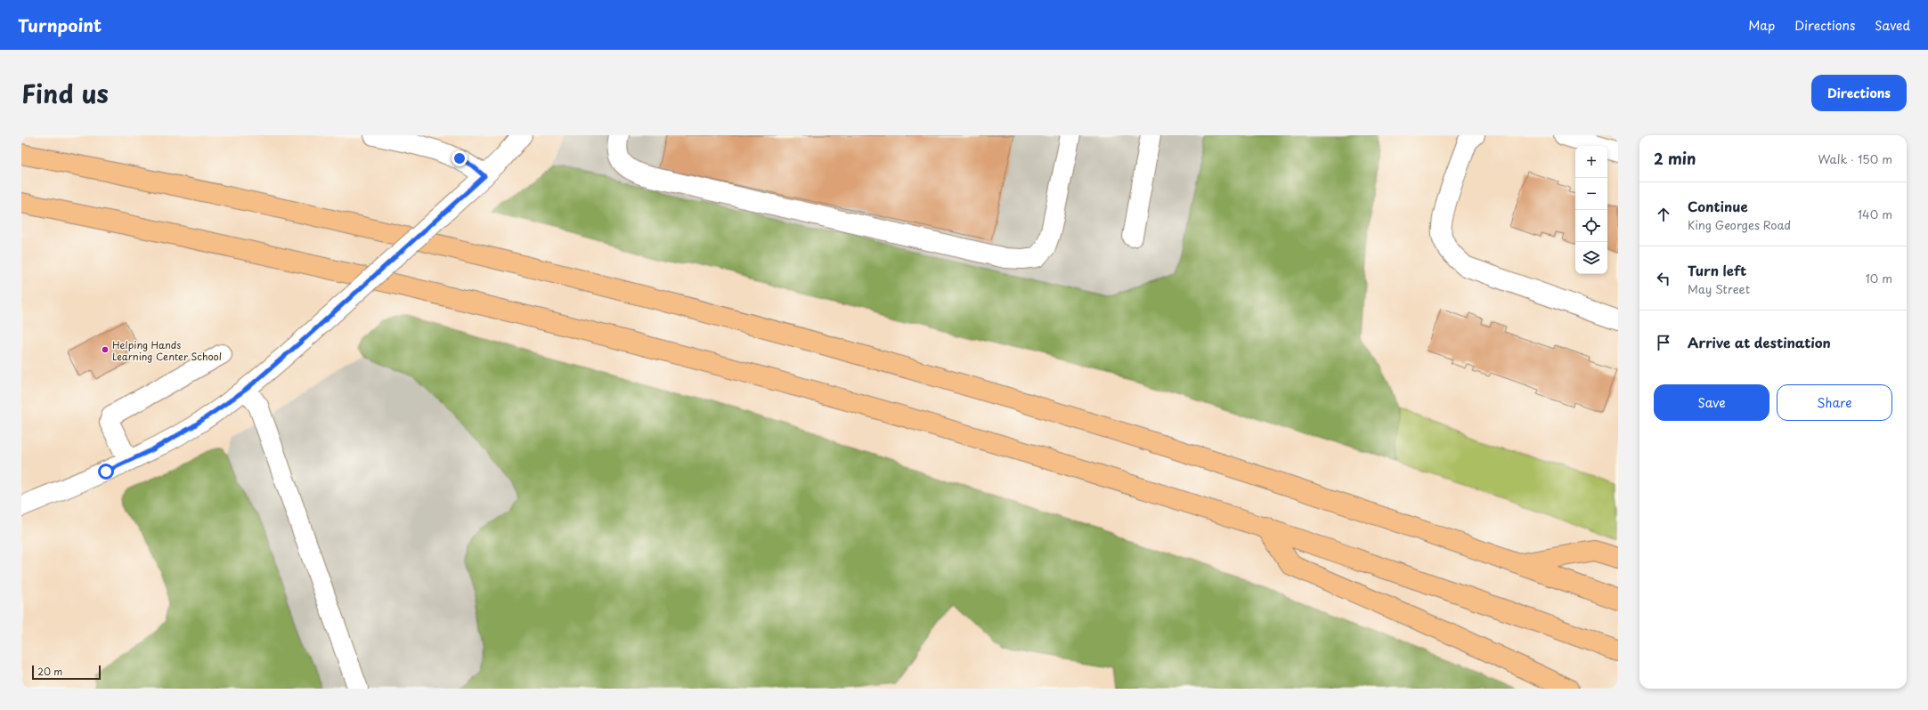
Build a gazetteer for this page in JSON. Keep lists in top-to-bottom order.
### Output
{
  "places": ["Helping Hands Learning Center School"],
  "scale_bar": "20 m",
  "page": {
    "header": "Turnpoint",
    "nav": ["Map", "Directions", "Saved"],
    "title": "Find us",
    "buttons": [
      "Directions",
      ["Save", "Share"]
    ],
    "heading": ["2 min", "Walk · 150 m"],
    "map_buttons": ["+", "−"],
    "list": [
      ["Continue", "King Georges Road", "140 m"],
      ["Turn left", "May Street", "10 m"],
      "Arrive at destination"
    ],
    "scale": "20 m"
  }
}
